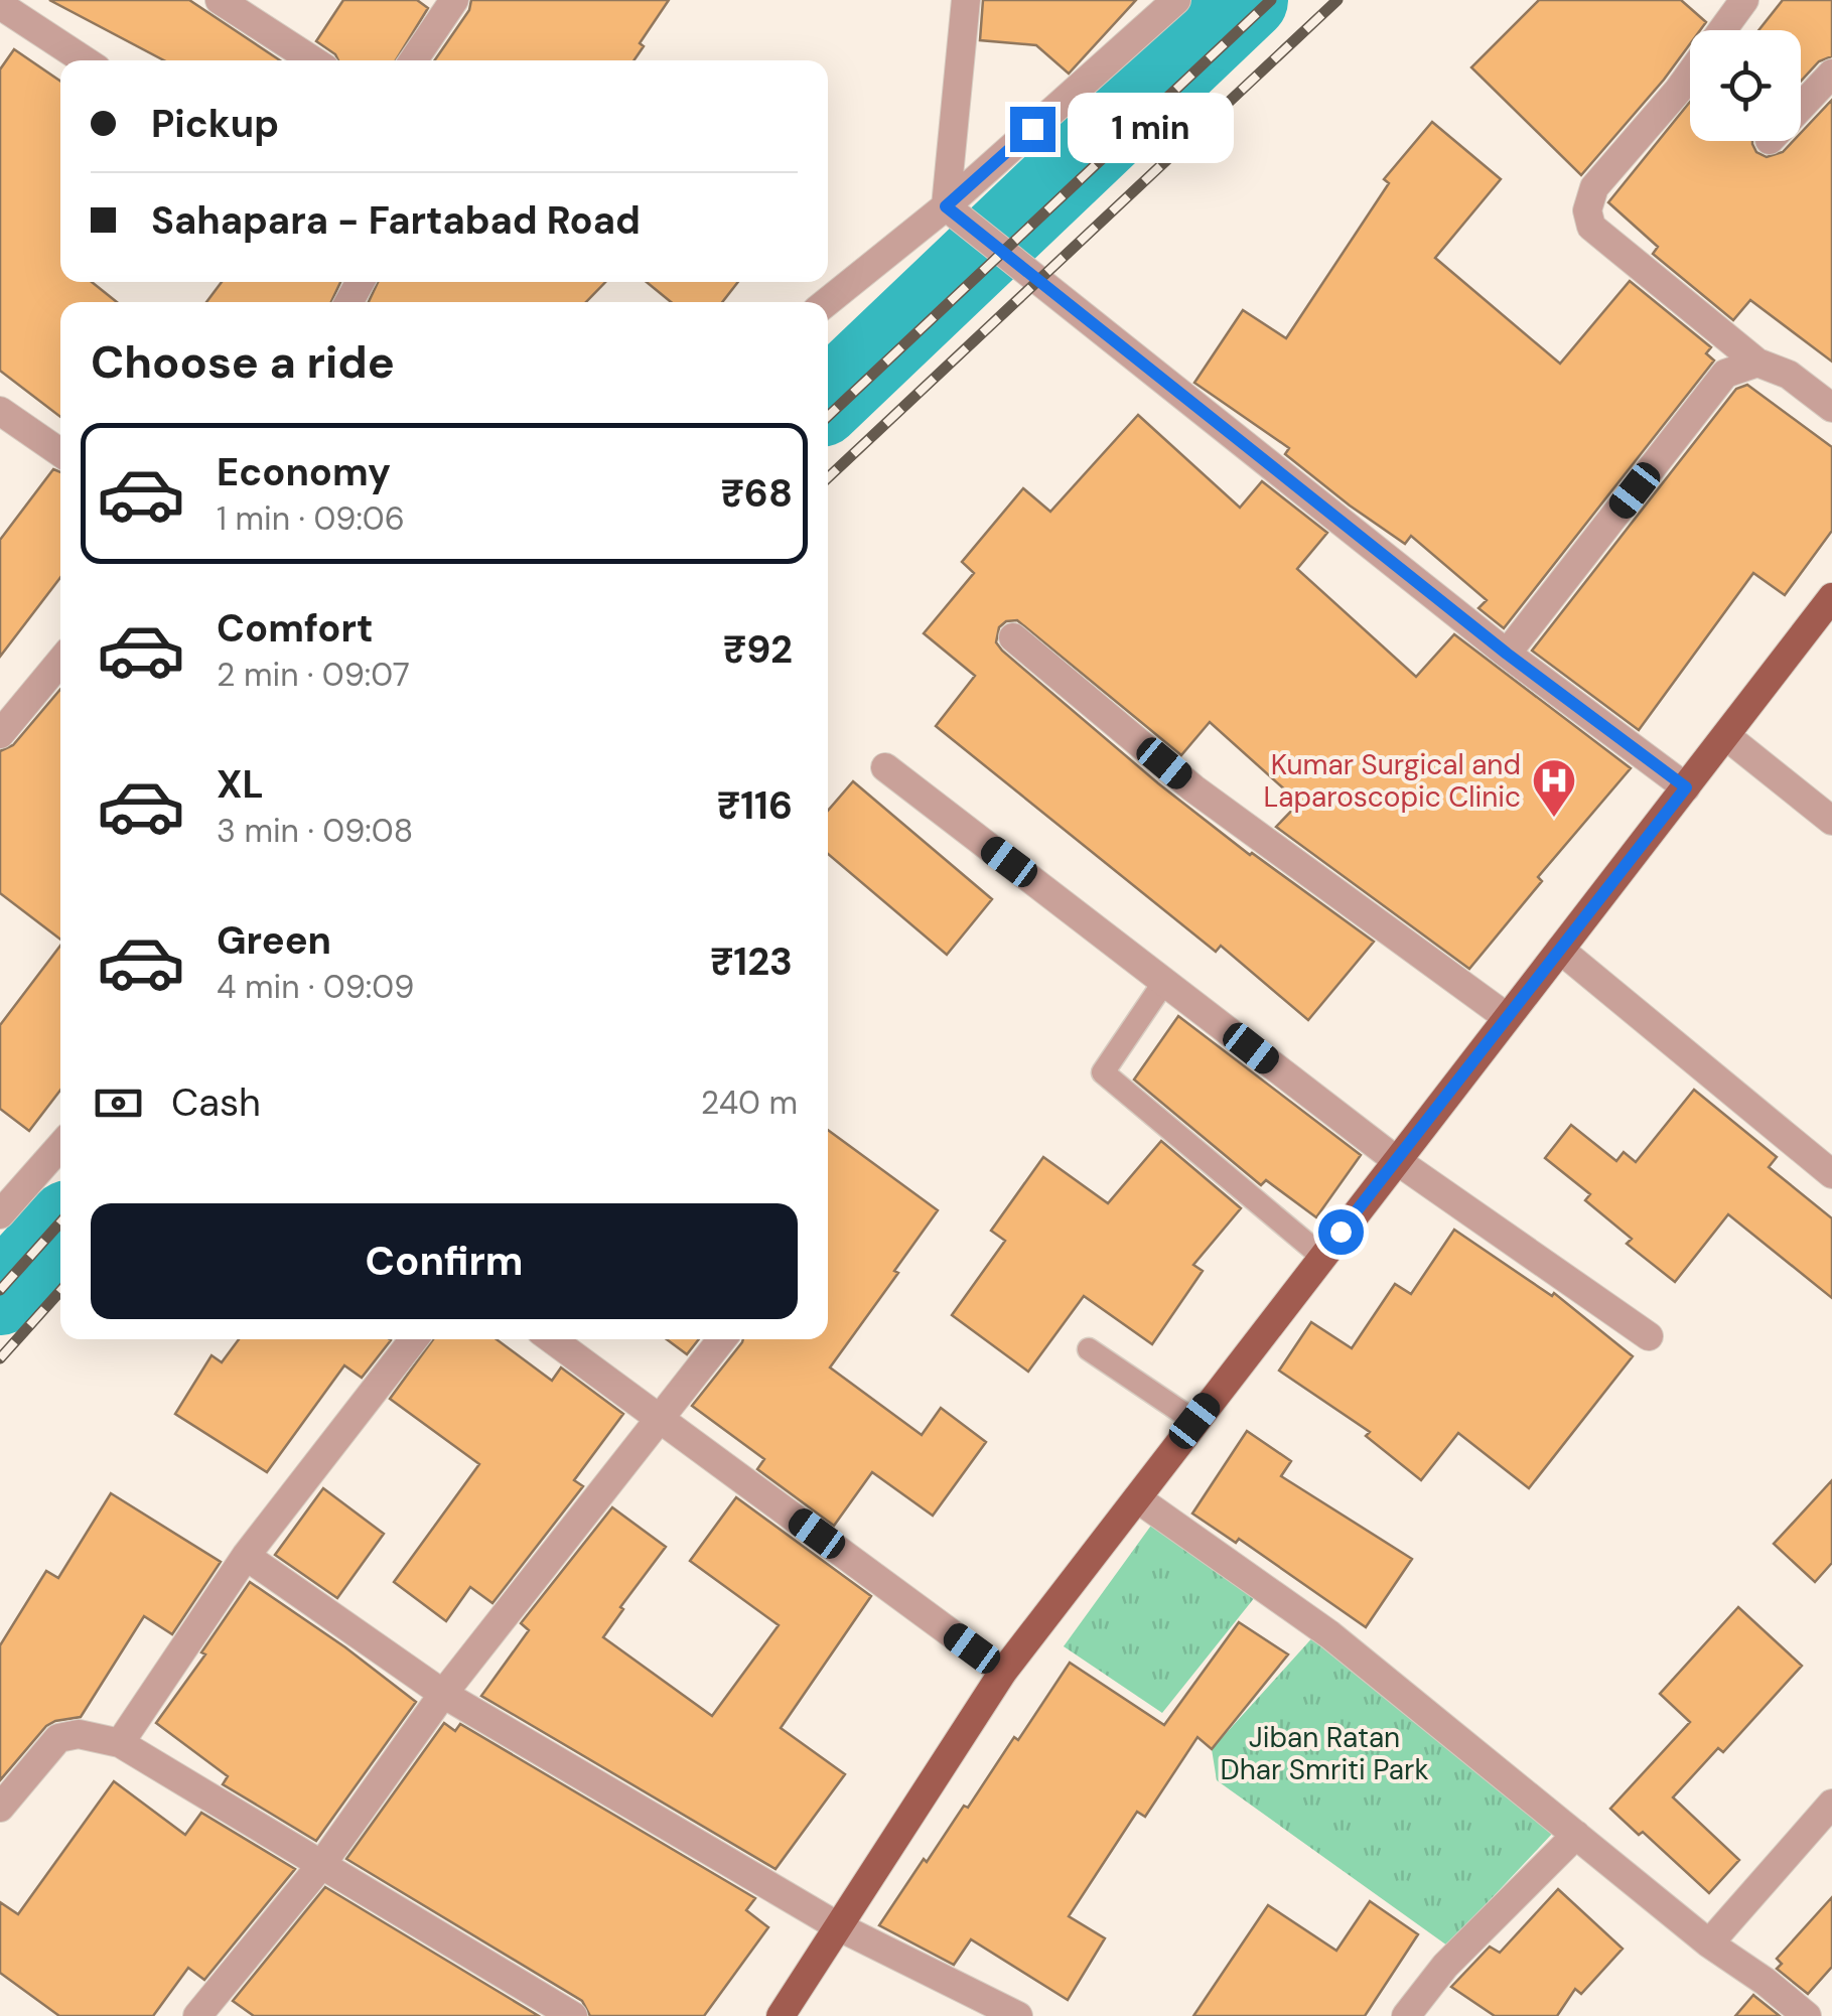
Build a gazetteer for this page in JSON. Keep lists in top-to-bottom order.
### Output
{
  "parks": ["Jiban Ratan Dhar Smriti Park"],
  "places": {
    "hospital": ["Kumar Surgical and Laparoscopic Clinic"]
  },
  "page": {
    "banner": ["Pickup", "Sahapara - Fartabad Road"],
    "bubble": "1 min",
    "heading": "Choose a ride",
    "list": [
      {
        "name": "Economy",
        "note": "1 min · 09:06",
        "value": "₹68"
      },
      {
        "name": "Comfort",
        "note": "2 min · 09:07",
        "value": "₹92"
      },
      {
        "name": "XL",
        "note": "3 min · 09:08",
        "value": "₹116"
      },
      {
        "name": "Green",
        "note": "4 min · 09:09",
        "value": "₹123"
      }
    ],
    "pay": ["Cash", "240 m"],
    "buttons": "Confirm"
  }
}
